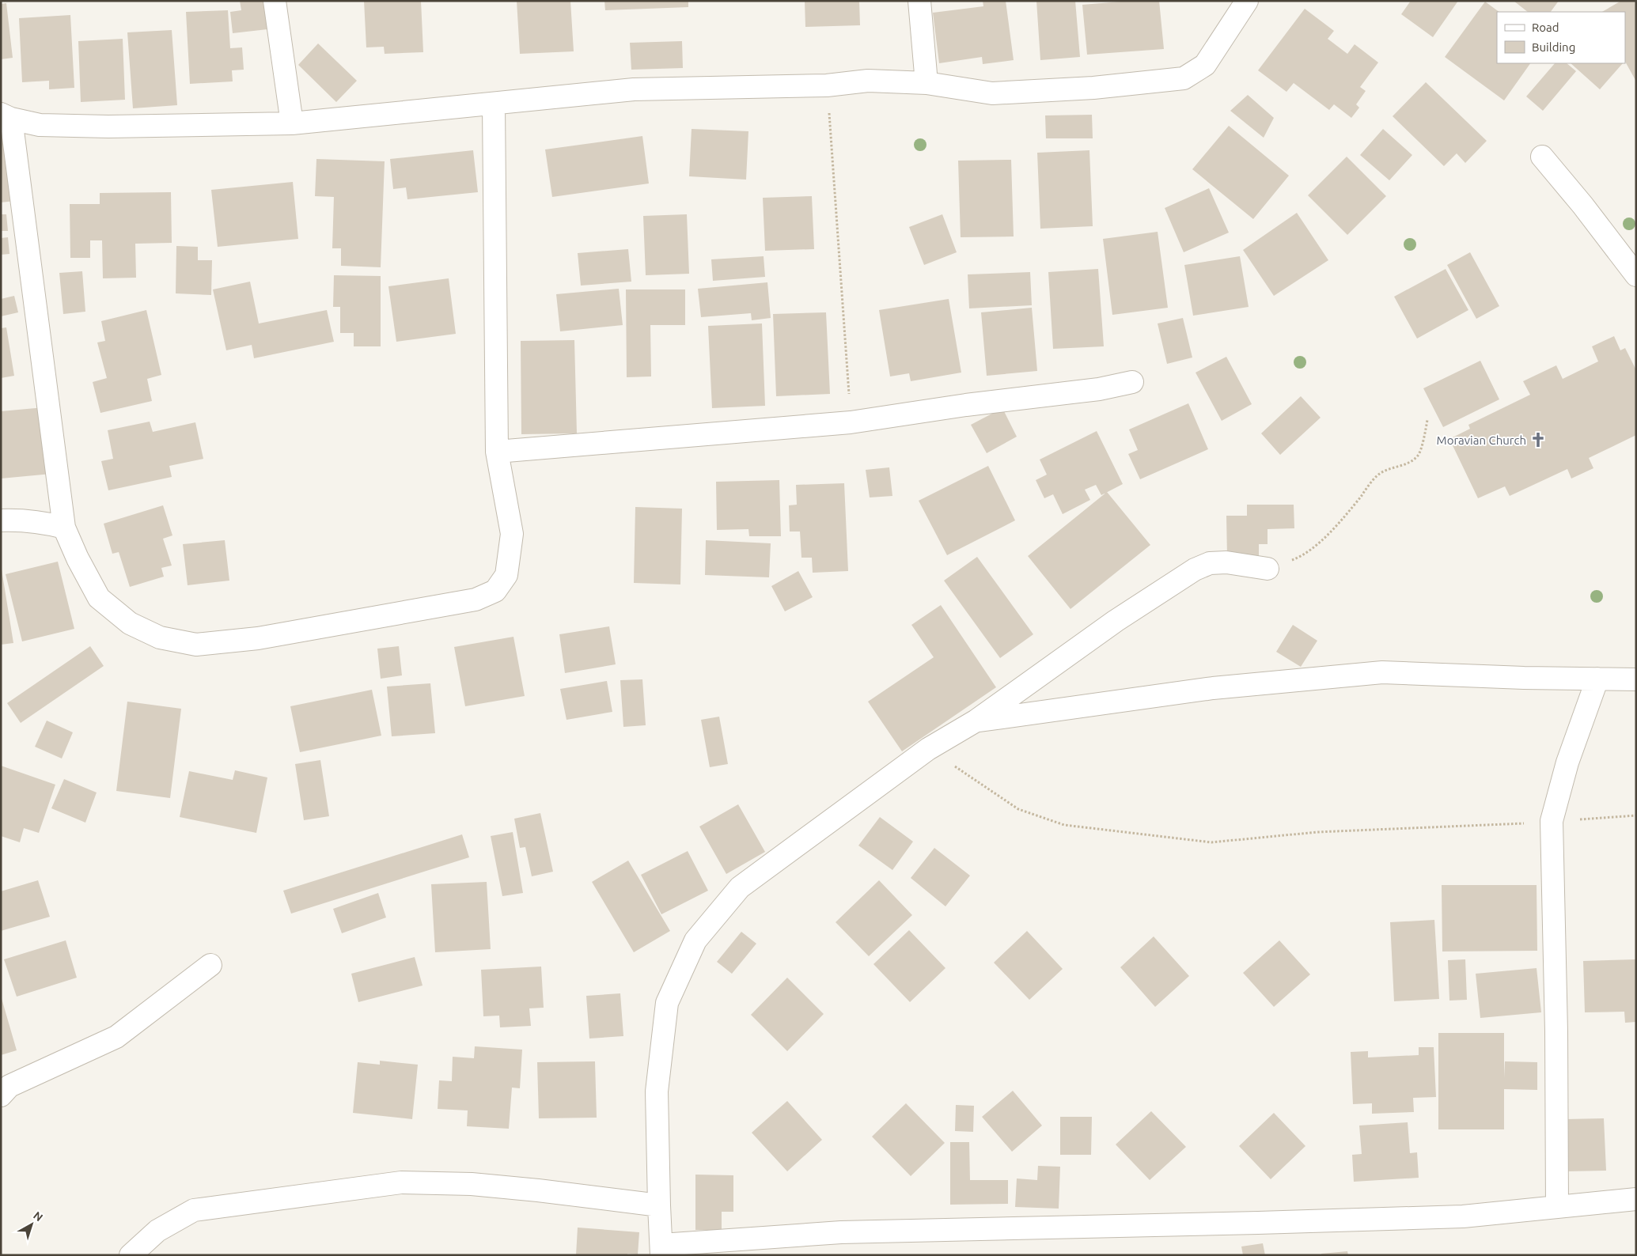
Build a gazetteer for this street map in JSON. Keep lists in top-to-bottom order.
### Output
{
  "places": {
    "church": ["Moravian Church"]
  },
  "legend": ["Road", "Building"],
  "north": "top right"
}
